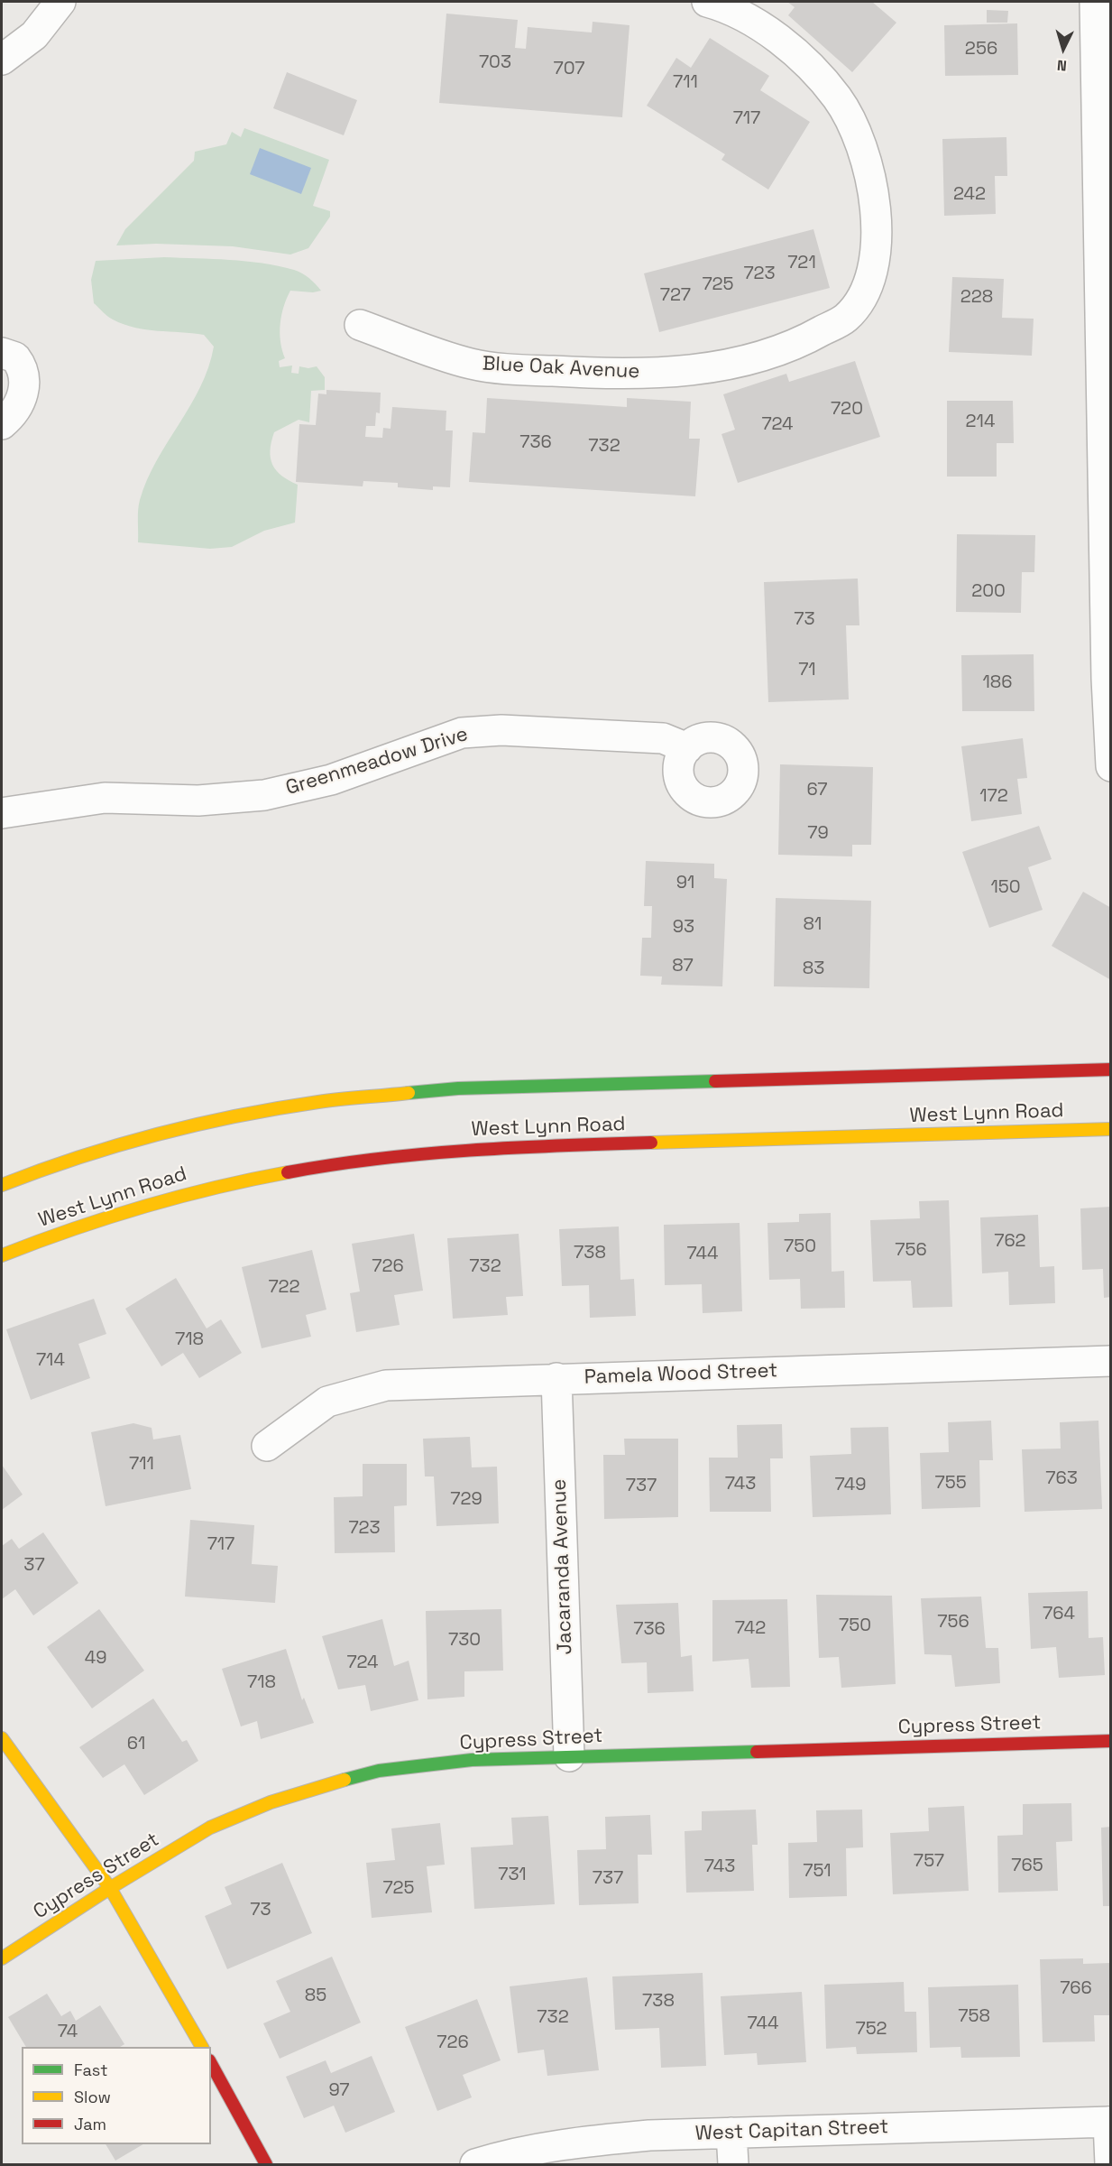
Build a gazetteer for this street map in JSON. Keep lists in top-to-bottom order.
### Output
{
  "streets": {
    "main road": ["West Lynn Road", "Cypress Street"],
    "street": [
      "Blue Oak Avenue",
      "Greenmeadow Drive",
      "Pamela Wood Street",
      "Jacaranda Avenue",
      "West Capitan Street"
    ]
  },
  "crossings": [
    ["Pamela Wood Street", "Jacaranda Avenue"],
    ["Jacaranda Avenue", "Cypress Street"]
  ],
  "house_numbers": [
    "256",
    "703",
    "707",
    "711",
    "717",
    "242",
    "721",
    "723",
    "725",
    "727",
    "228",
    "720",
    "214",
    "724",
    "736",
    "732",
    "200",
    "73",
    "71",
    "186",
    "67",
    "172",
    "79",
    "91",
    "150",
    "81",
    "93",
    "87",
    "83",
    "762",
    "750",
    "756",
    "738",
    "744",
    "726",
    "732",
    "722",
    "718",
    "714",
    "711",
    "763",
    "755",
    "743",
    "749",
    "737",
    "729",
    "723",
    "717",
    "37",
    "764",
    "756",
    "750",
    "742",
    "736",
    "730",
    "49",
    "724",
    "718",
    "61",
    "757",
    "765",
    "743",
    "751",
    "731",
    "737",
    "725",
    "73",
    "766",
    "85",
    "738",
    "758",
    "732",
    "744",
    "752",
    "74",
    "726",
    "97"
  ],
  "legend": ["Fast", "Slow", "Jam"],
  "north": "bottom"
}
